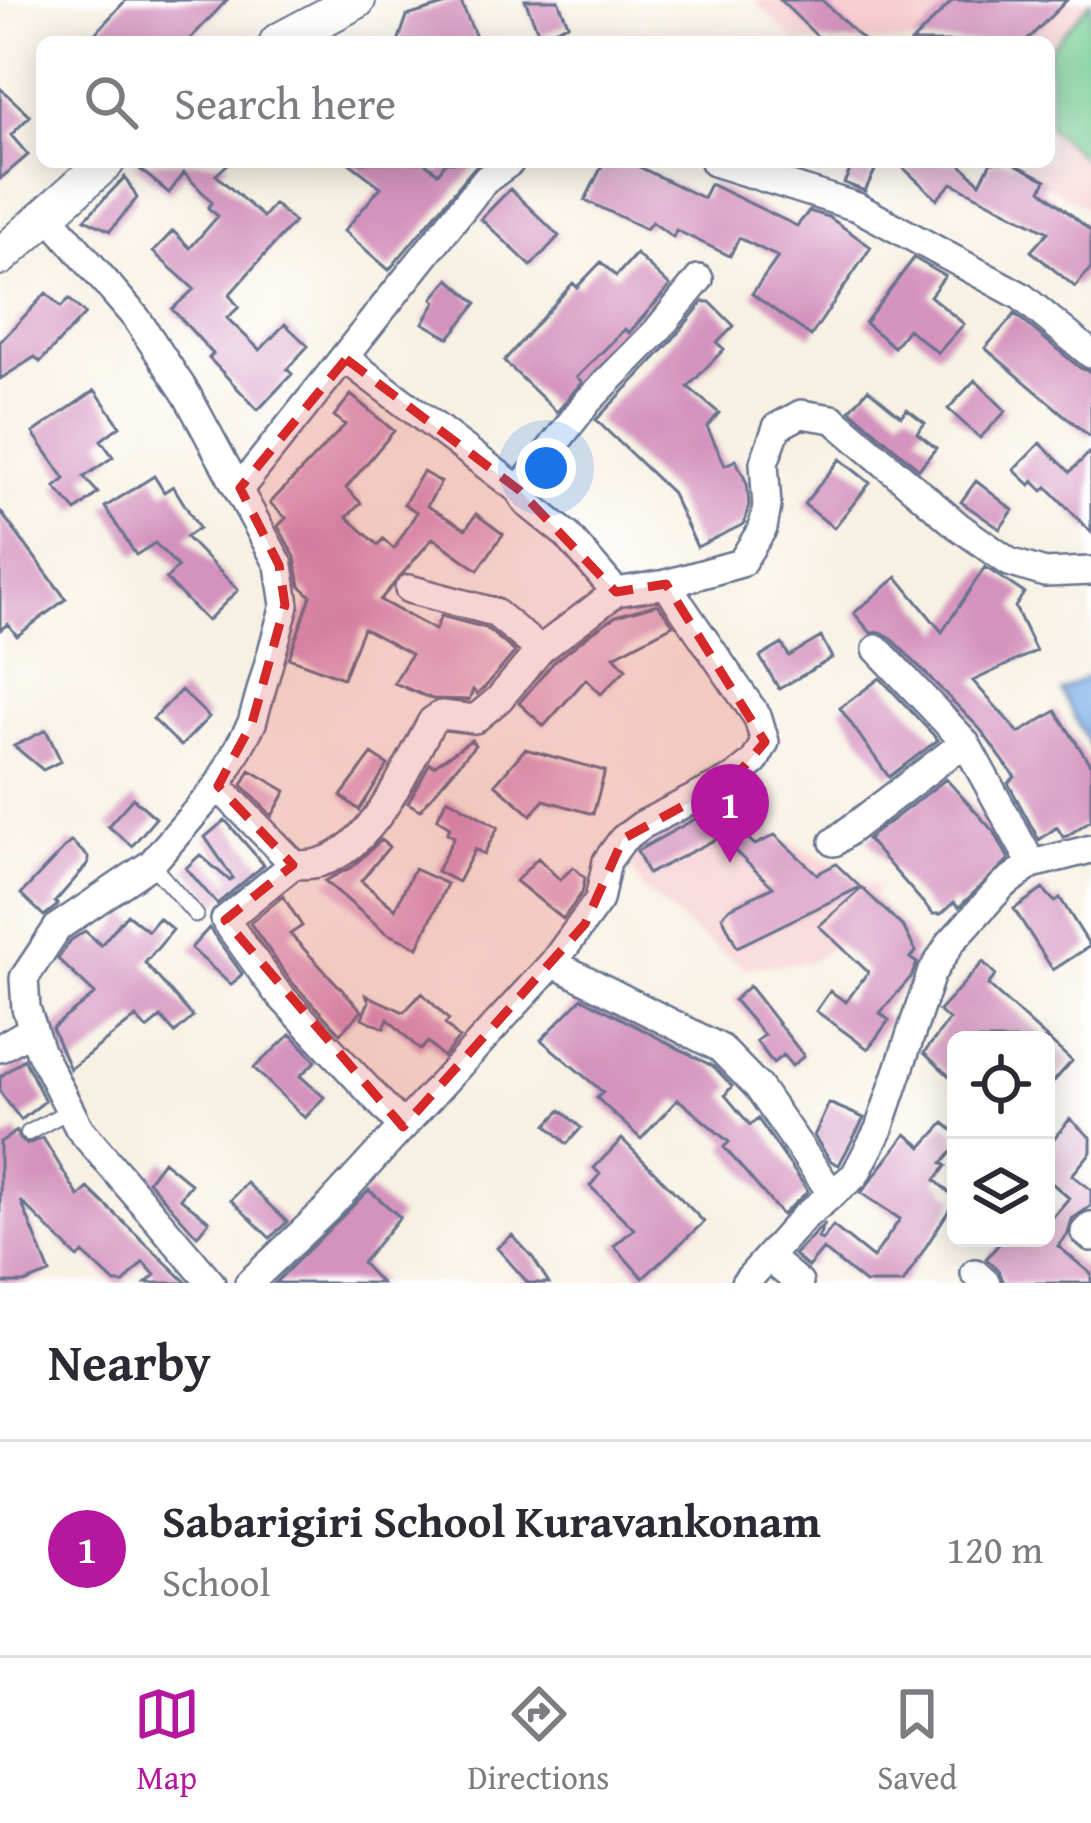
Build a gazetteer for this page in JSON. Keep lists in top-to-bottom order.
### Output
{
  "page": {
    "search": "Search here",
    "pins": "1",
    "heading": "Nearby",
    "list": [
      {
        "mark": "1",
        "name": "Sabarigiri School Kuravankonam",
        "note": "School",
        "value": "120 m"
      }
    ],
    "nav": ["Map", "Directions", "Saved"]
  }
}
